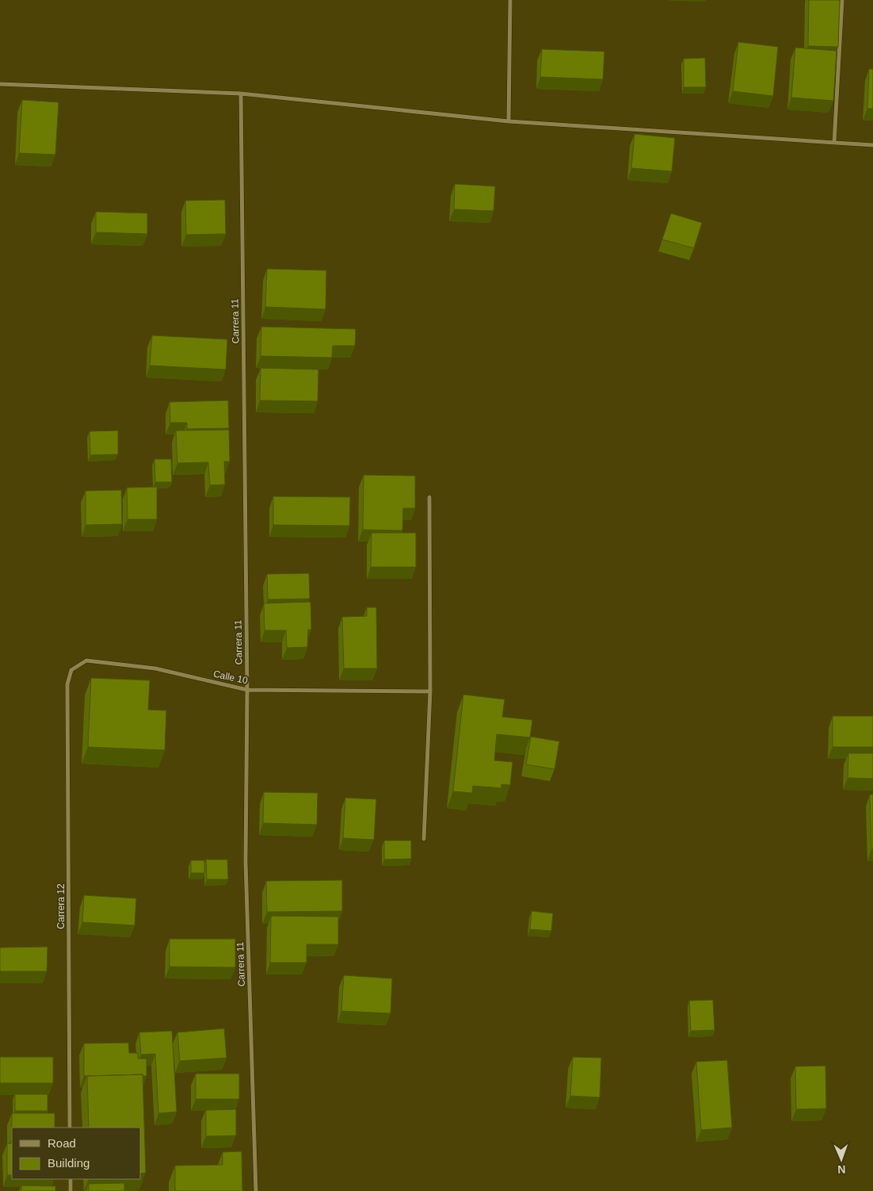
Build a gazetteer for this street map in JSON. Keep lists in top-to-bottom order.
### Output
{
  "streets": {
    "street": ["Carrera 11", "Calle 10", "Carrera 12"]
  },
  "crossings": [
    ["Carrera 11", "Calle 10"],
    ["Calle 10", "Carrera 12"]
  ],
  "legend": ["Road", "Building"],
  "north": "bottom"
}
